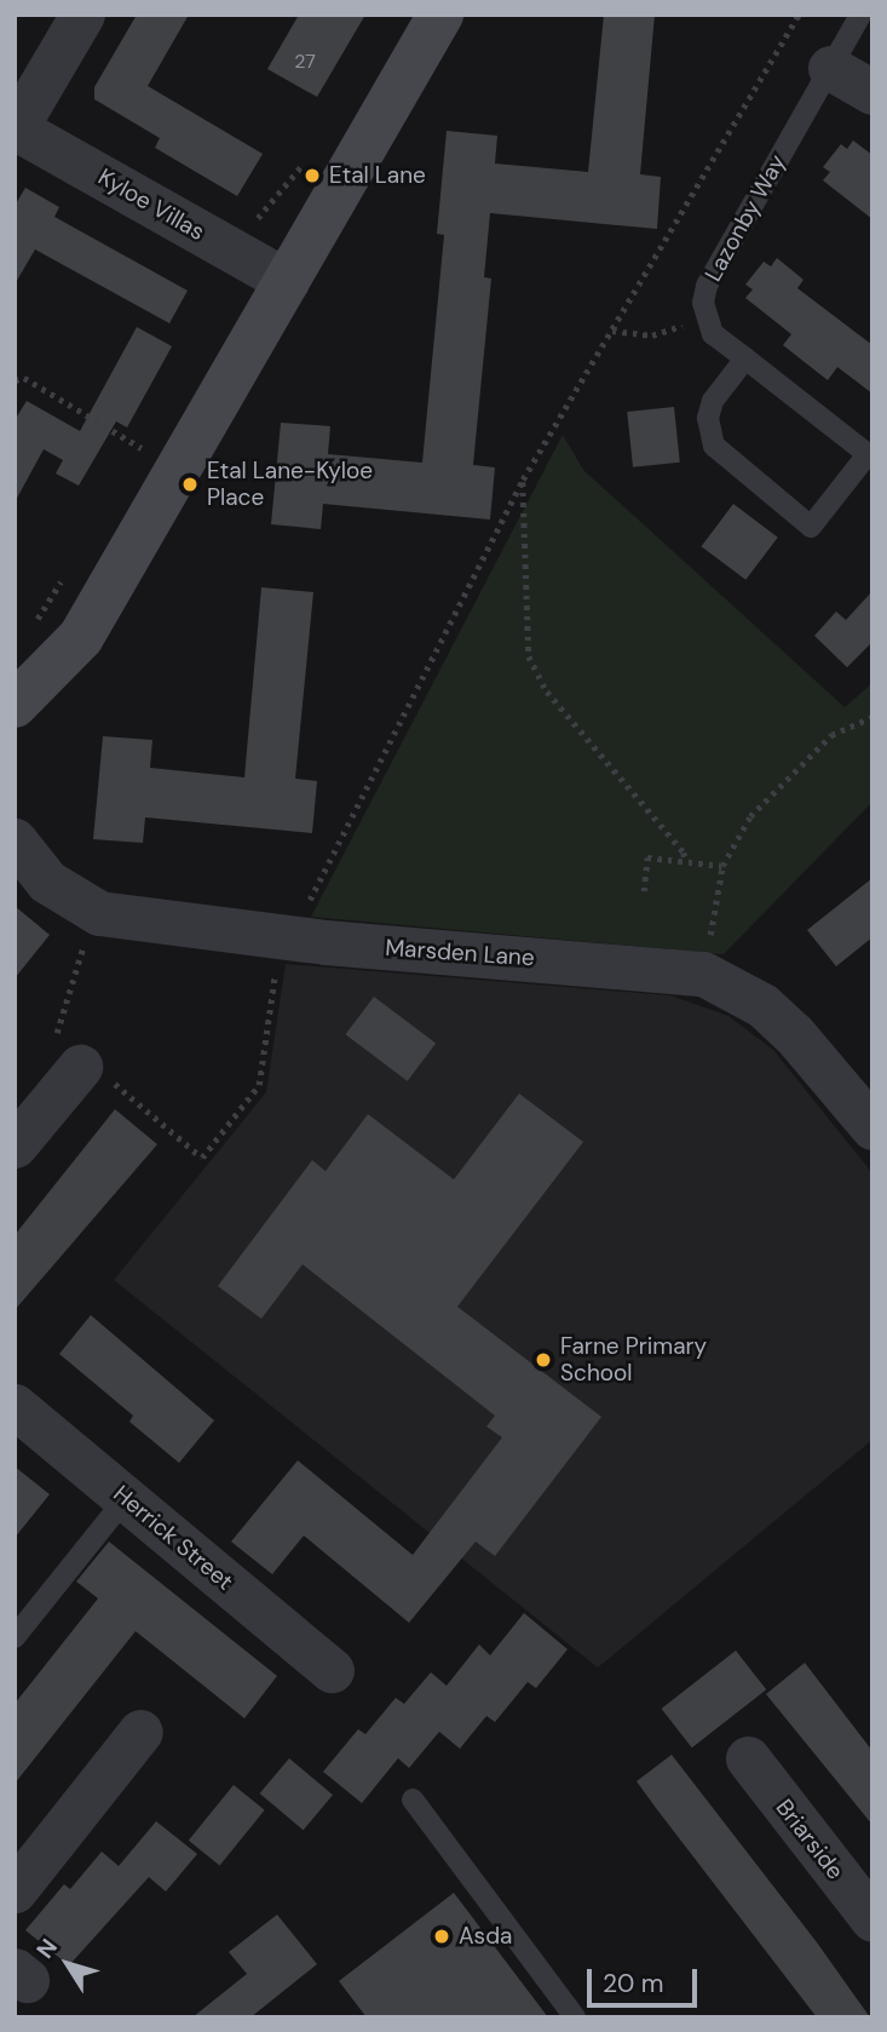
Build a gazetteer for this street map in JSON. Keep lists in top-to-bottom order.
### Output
{
  "streets": {
    "street": [
      "Kyloe Villas",
      "Marsden Lane",
      "Herrick Street",
      "Briarside"
    ],
    "lane": ["Lazonby Way"]
  },
  "places": [
    "Etal Lane",
    "Etal Lane-Kyloe Place",
    "Farne Primary School",
    "Asda"
  ],
  "house_numbers": ["27"],
  "scale_bar": "20 m",
  "north": "top left"
}
